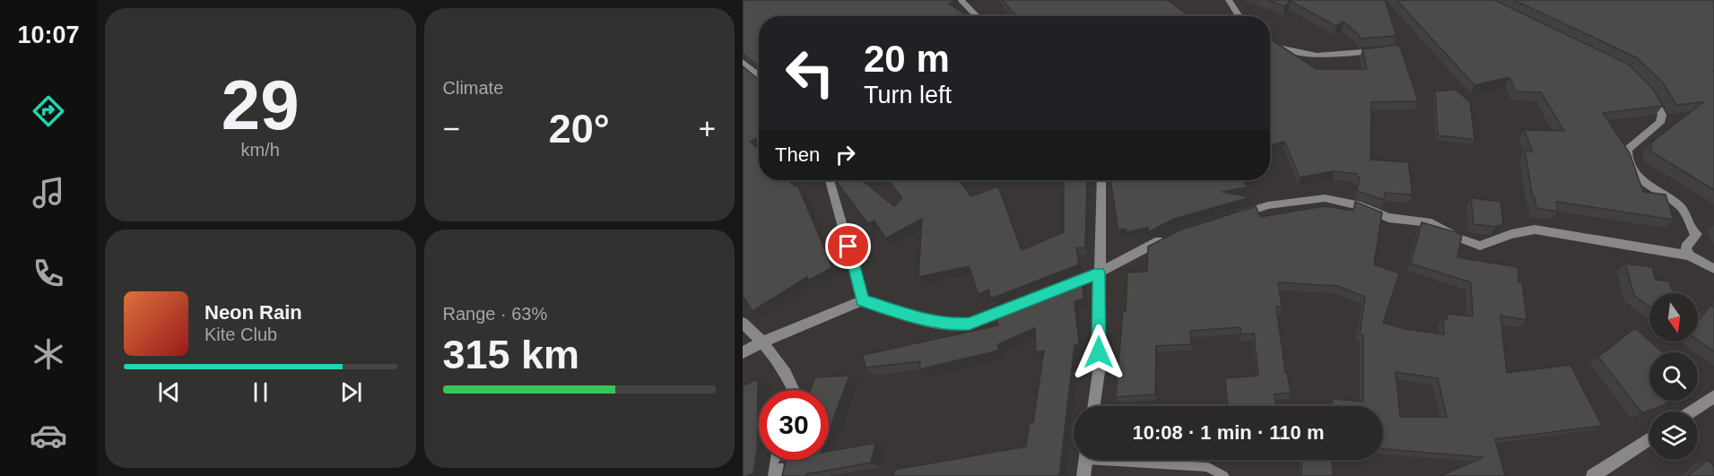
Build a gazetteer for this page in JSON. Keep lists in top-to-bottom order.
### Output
{
  "north": "bottom",
  "page": {
    "tabs": "10:07",
    "tile": [
      ["29", "km/h"],
      "Climate",
      ["Range · 63%", "315 km"]
    ],
    "turn": ["20 m", "Turn left"],
    "heat": ["−", "20°", "+"],
    "then": "Then",
    "song": ["Neon Rain", "Kite Club"],
    "limit": "30",
    "trip": "10:08 · 1 min · 110 m"
  }
}
